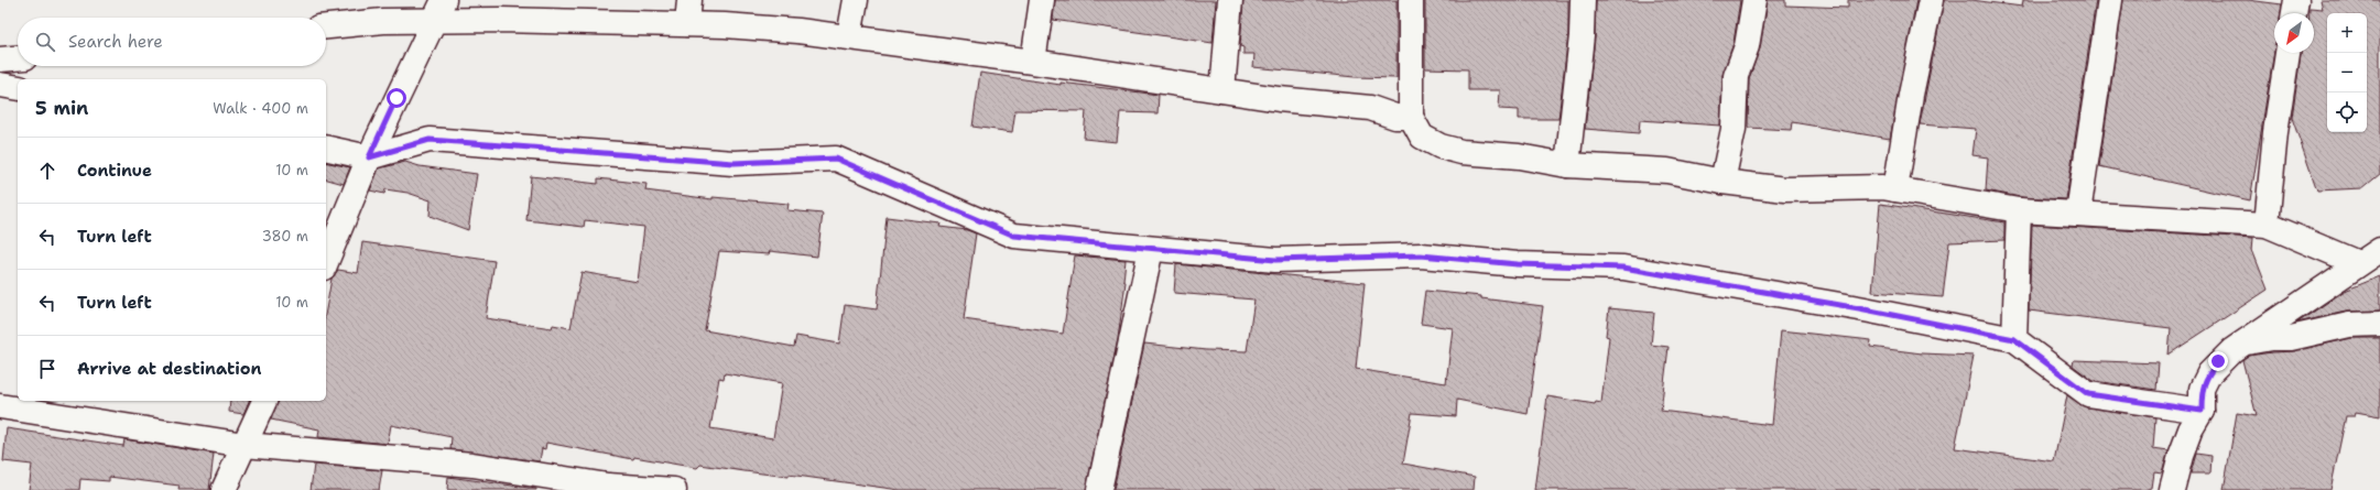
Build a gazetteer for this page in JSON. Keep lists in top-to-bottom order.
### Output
{
  "north": "bottom left",
  "page": {
    "map_buttons": ["+", "−"],
    "search": "Search here",
    "heading": ["5 min", "Walk · 400 m"],
    "list": [
      ["Continue", "10 m"],
      ["Turn left", "380 m"],
      ["Turn left", "10 m"],
      "Arrive at destination"
    ]
  }
}
